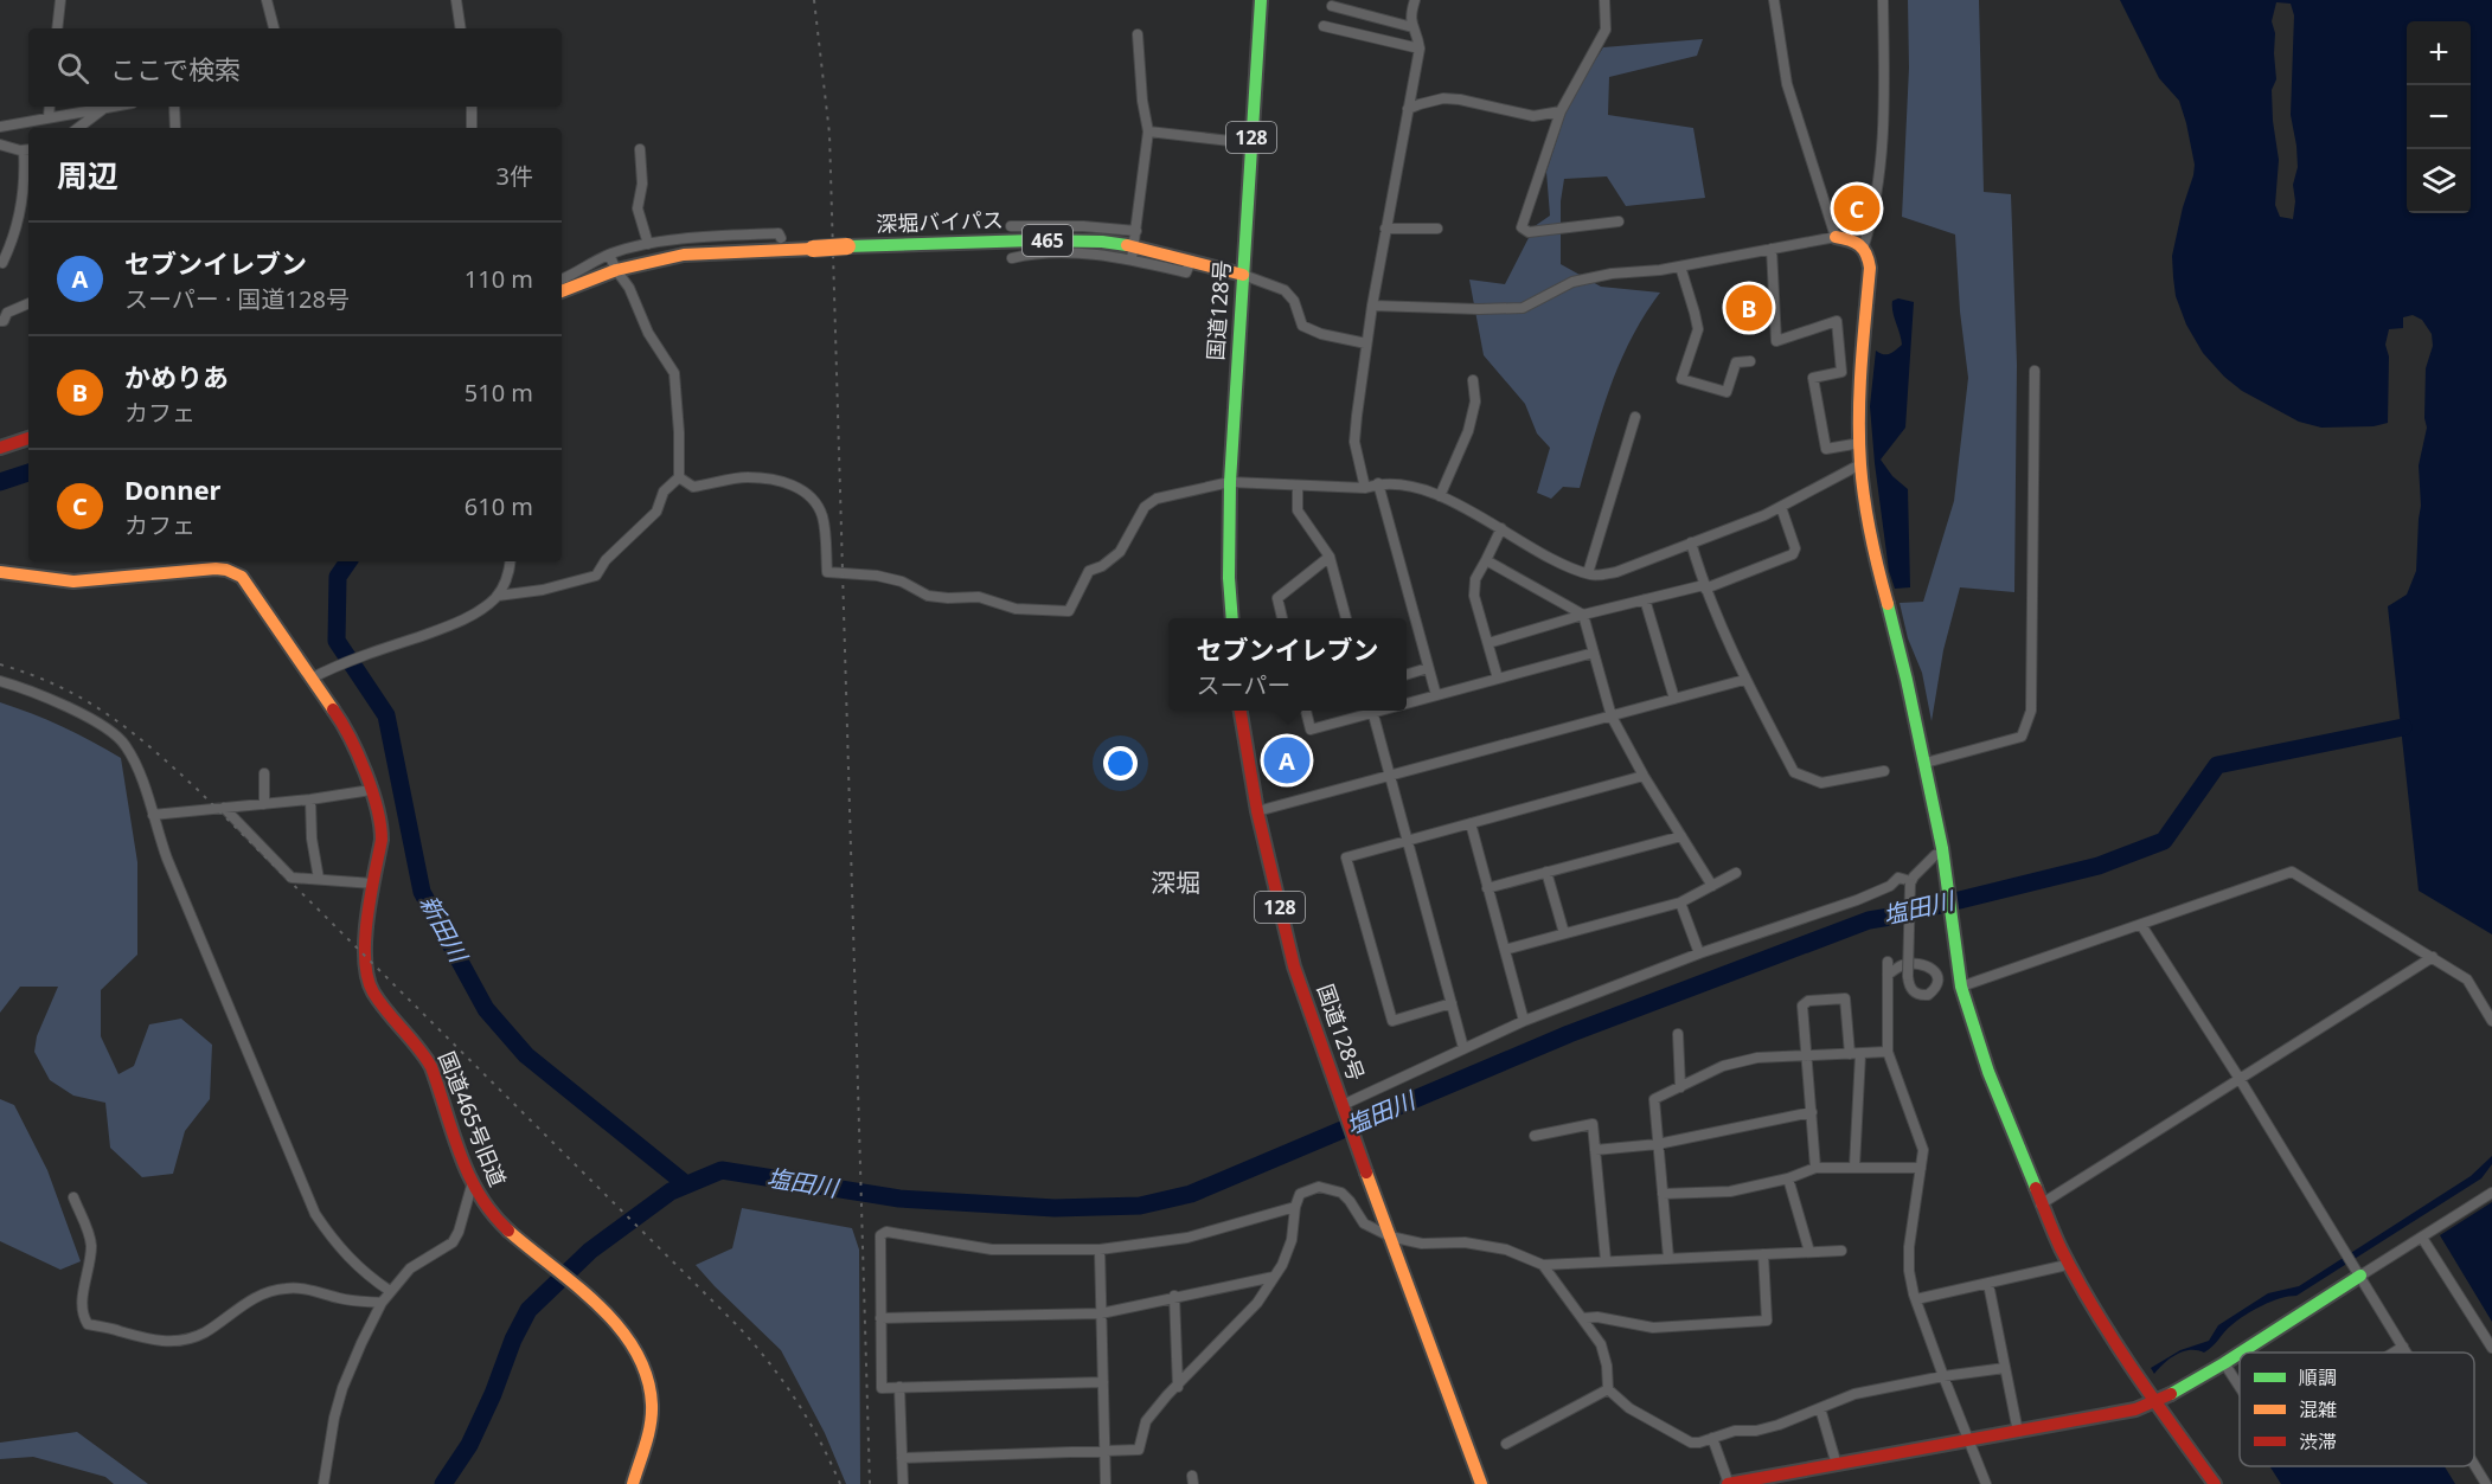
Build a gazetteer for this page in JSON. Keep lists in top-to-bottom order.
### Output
{
  "streets": {
    "main road": [
      "128",
      "深堀バイパス",
      "465",
      "国道128号",
      "国道465号旧道"
    ]
  },
  "crossings": [
    ["深堀バイパス", "465"],
    ["深堀バイパス", "国道128号"]
  ],
  "districts": ["深堀"],
  "water": ["塩田川", "新田川"],
  "legend": ["順調", "混雑", "渋滞"],
  "page": {
    "map_buttons": ["+", "−"],
    "search": "ここで検索",
    "heading": ["周辺", "3件"],
    "pins": ["C", "B", "A"],
    "list": [
      {
        "mark": "A",
        "name": "セブンイレブン",
        "note": "スーパー · 国道128号",
        "value": "110 m"
      },
      {
        "mark": "B",
        "name": "かめりあ",
        "note": "カフェ",
        "value": "510 m"
      },
      {
        "mark": "C",
        "name": "Donner",
        "note": "カフェ",
        "value": "610 m"
      }
    ],
    "popup": ["セブンイレブン", "スーパー"]
  }
}
